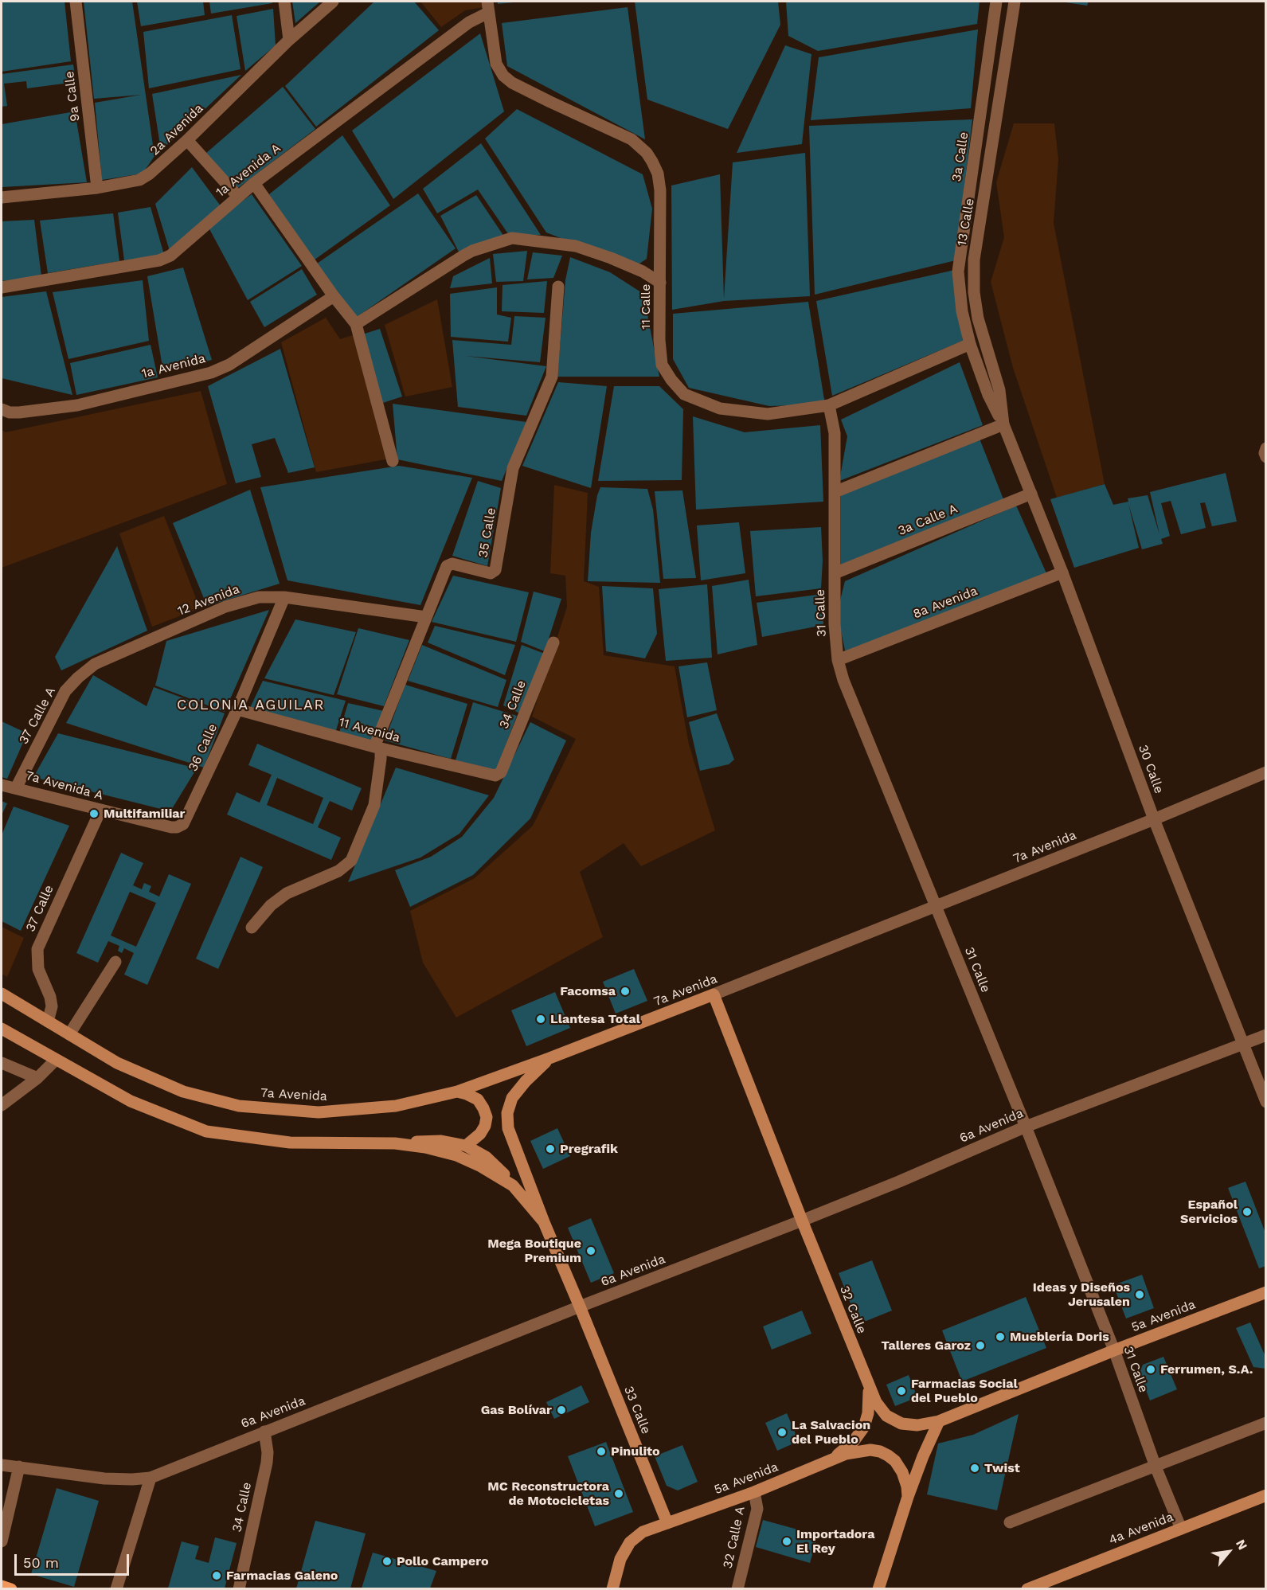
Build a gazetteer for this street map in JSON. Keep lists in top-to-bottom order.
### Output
{
  "streets": {
    "main road": [
      "7a Avenida",
      "32 Calle",
      "5a Avenida",
      "33 Calle",
      "4a Avenida"
    ],
    "street": [
      "9a Calle",
      "2a Avenida",
      "3a Calle",
      "1a Avenida A",
      "13 Calle",
      "11 Calle",
      "1a Avenida",
      "3a Calle A",
      "35 Calle",
      "12 Avenida",
      "8a Avenida",
      "31 Calle",
      "34 Calle",
      "37 Calle A",
      "11 Avenida",
      "36 Calle",
      "30 Calle",
      "7a Avenida A",
      "37 Calle",
      "6a Avenida",
      "32 Calle A"
    ]
  },
  "crossings": [
    ["9a Calle", "2a Avenida"],
    ["3a Calle", "13 Calle"],
    ["3a Calle", "11 Calle"],
    ["1a Avenida A", "11 Calle"],
    ["13 Calle", "30 Calle"],
    ["11 Calle", "31 Calle"],
    ["3a Calle A", "31 Calle"],
    ["3a Calle A", "30 Calle"],
    ["35 Calle", "12 Avenida"],
    ["35 Calle", "11 Avenida"],
    ["12 Avenida", "37 Calle A"],
    ["12 Avenida", "36 Calle"],
    ["8a Avenida", "31 Calle"],
    ["8a Avenida", "30 Calle"],
    ["31 Calle", "7a Avenida"],
    ["31 Calle", "6a Avenida"],
    ["31 Calle", "5a Avenida"],
    ["31 Calle", "4a Avenida"],
    ["34 Calle", "11 Avenida"],
    ["34 Calle", "6a Avenida"],
    ["37 Calle A", "7a Avenida A"],
    ["11 Avenida", "36 Calle"],
    ["36 Calle", "7a Avenida A"],
    ["30 Calle", "7a Avenida"],
    ["30 Calle", "6a Avenida"],
    ["7a Avenida A", "37 Calle"],
    ["7a Avenida", "37 Calle"],
    ["7a Avenida", "32 Calle"],
    ["6a Avenida", "32 Calle"],
    ["6a Avenida", "33 Calle"],
    ["32 Calle", "5a Avenida"],
    ["5a Avenida", "33 Calle"],
    ["5a Avenida", "32 Calle A"]
  ],
  "districts": ["COLONIA AGUILAR"],
  "places": [
    "Multifamiliar",
    "Facomsa",
    "Llantesa Total",
    "Pregrafik",
    "Español Servicios",
    "Mega Boutique Premium",
    "Ideas y Diseños Jerusalen",
    "Mueblería Doris",
    "Talleres Garoz",
    "Ferrumen, S.A.",
    "Farmacias Social del Pueblo",
    "Gas Bolívar",
    "La Salvacion del Pueblo",
    "Pinulito",
    "Twist",
    "MC Reconstructora de Motocicletas",
    "Importadora El Rey",
    "Pollo Campero",
    "Farmacias Galeno"
  ],
  "scale_bar": "50 m",
  "north": "top right"
}
